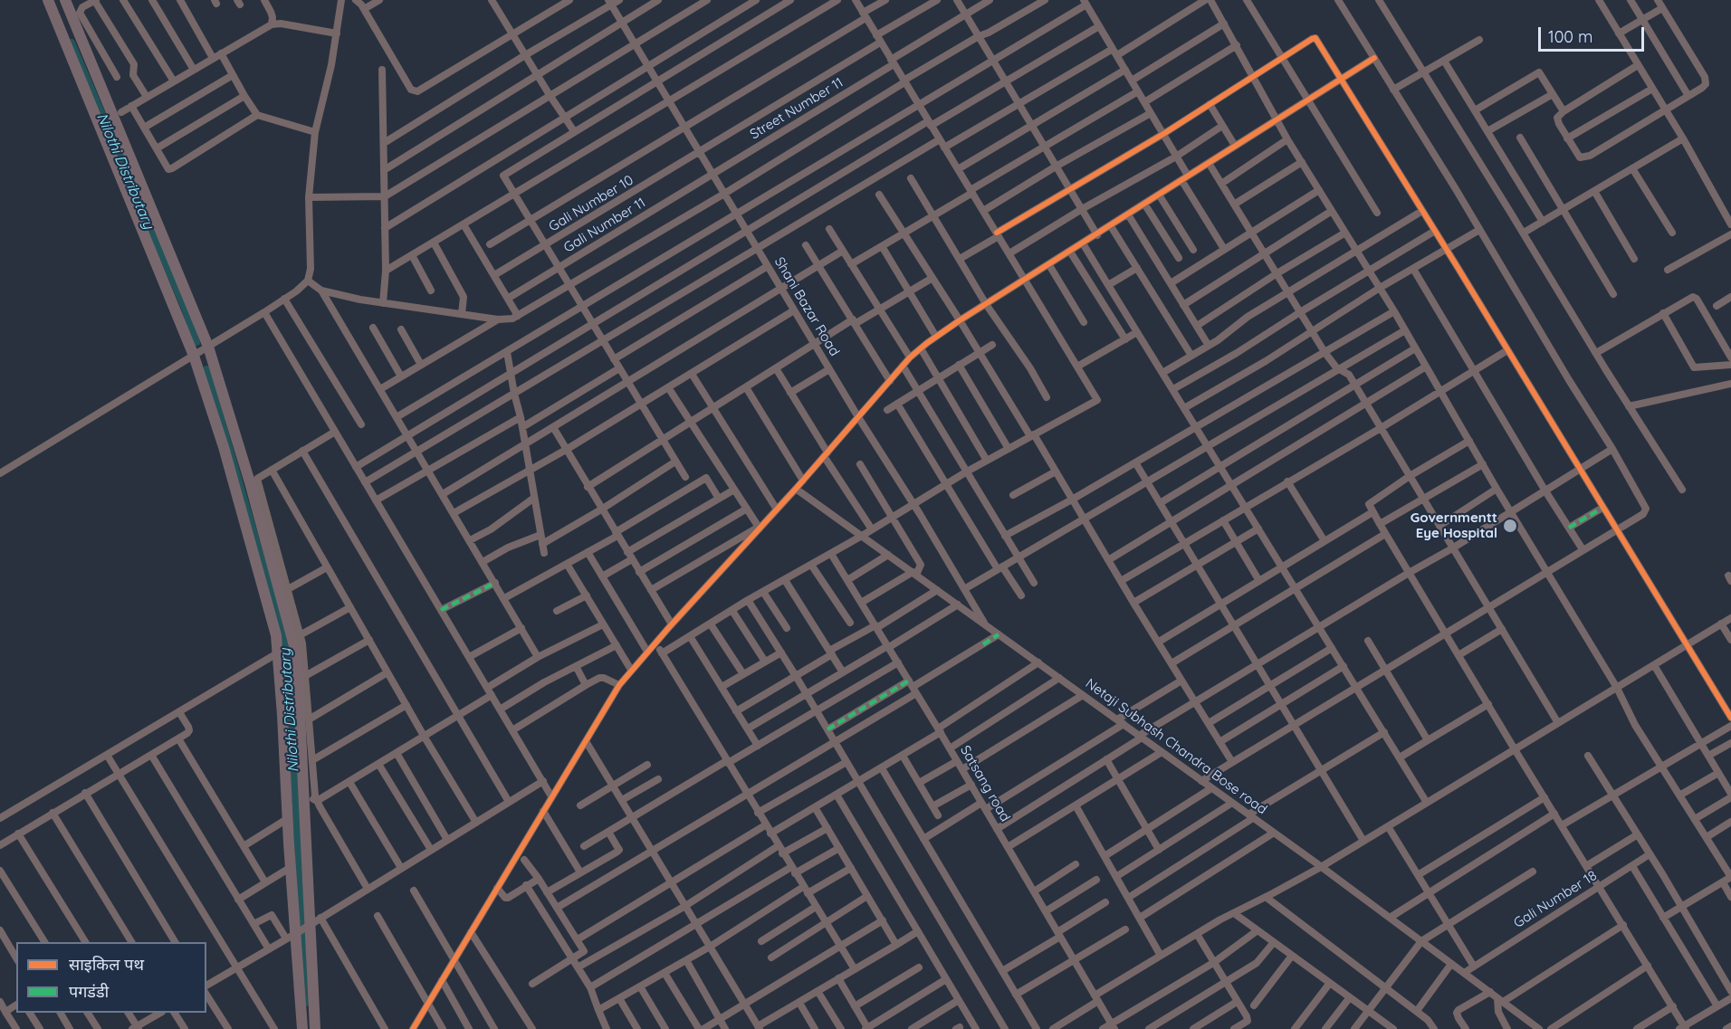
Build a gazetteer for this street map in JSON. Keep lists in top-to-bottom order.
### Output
{
  "streets": {
    "street": [
      "Street Number 11",
      "Gali Number 10",
      "Gali Number 11",
      "Shani Bazar Road",
      "Netaji Subhash Chandra Bose road",
      "Satsang road",
      "Gali Number 18"
    ]
  },
  "crossings": [
    ["Street Number 11", "Gali Number 11"],
    ["Street Number 11", "Shani Bazar Road"],
    ["Gali Number 10", "Shani Bazar Road"],
    ["Gali Number 11", "Shani Bazar Road"],
    ["Shani Bazar Road", "Netaji Subhash Chandra Bose road"],
    ["Netaji Subhash Chandra Bose road", "Gali Number 18"]
  ],
  "water": ["Nilothi Distributary"],
  "places": ["Governmentt Eye Hospital"],
  "legend": ["साइकिल पथ", "पगडंडी"],
  "scale_bar": "100 m"
}
